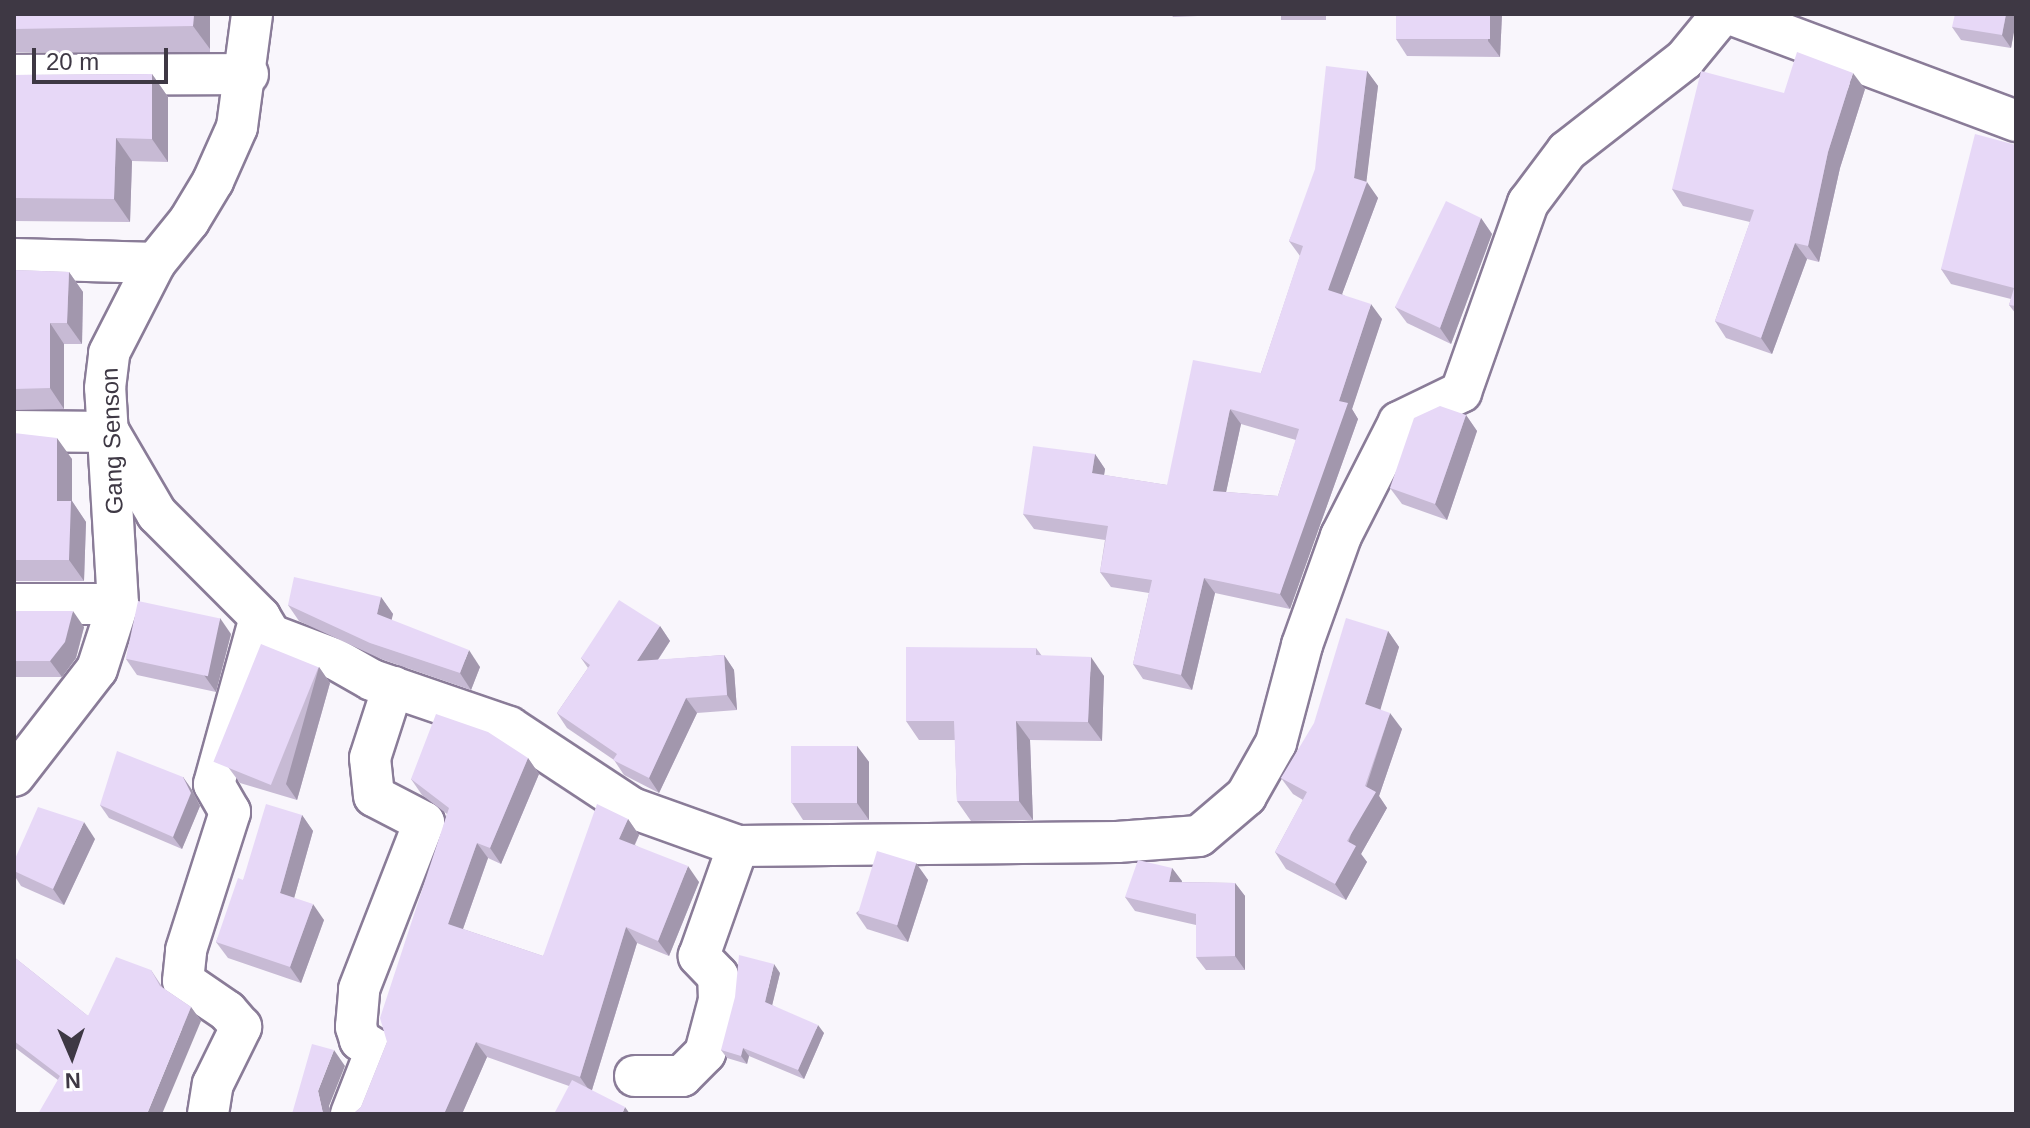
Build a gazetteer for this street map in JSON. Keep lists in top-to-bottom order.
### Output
{
  "streets": {
    "street": ["Gang Senson"]
  },
  "scale_bar": "20 m",
  "north": "bottom"
}
